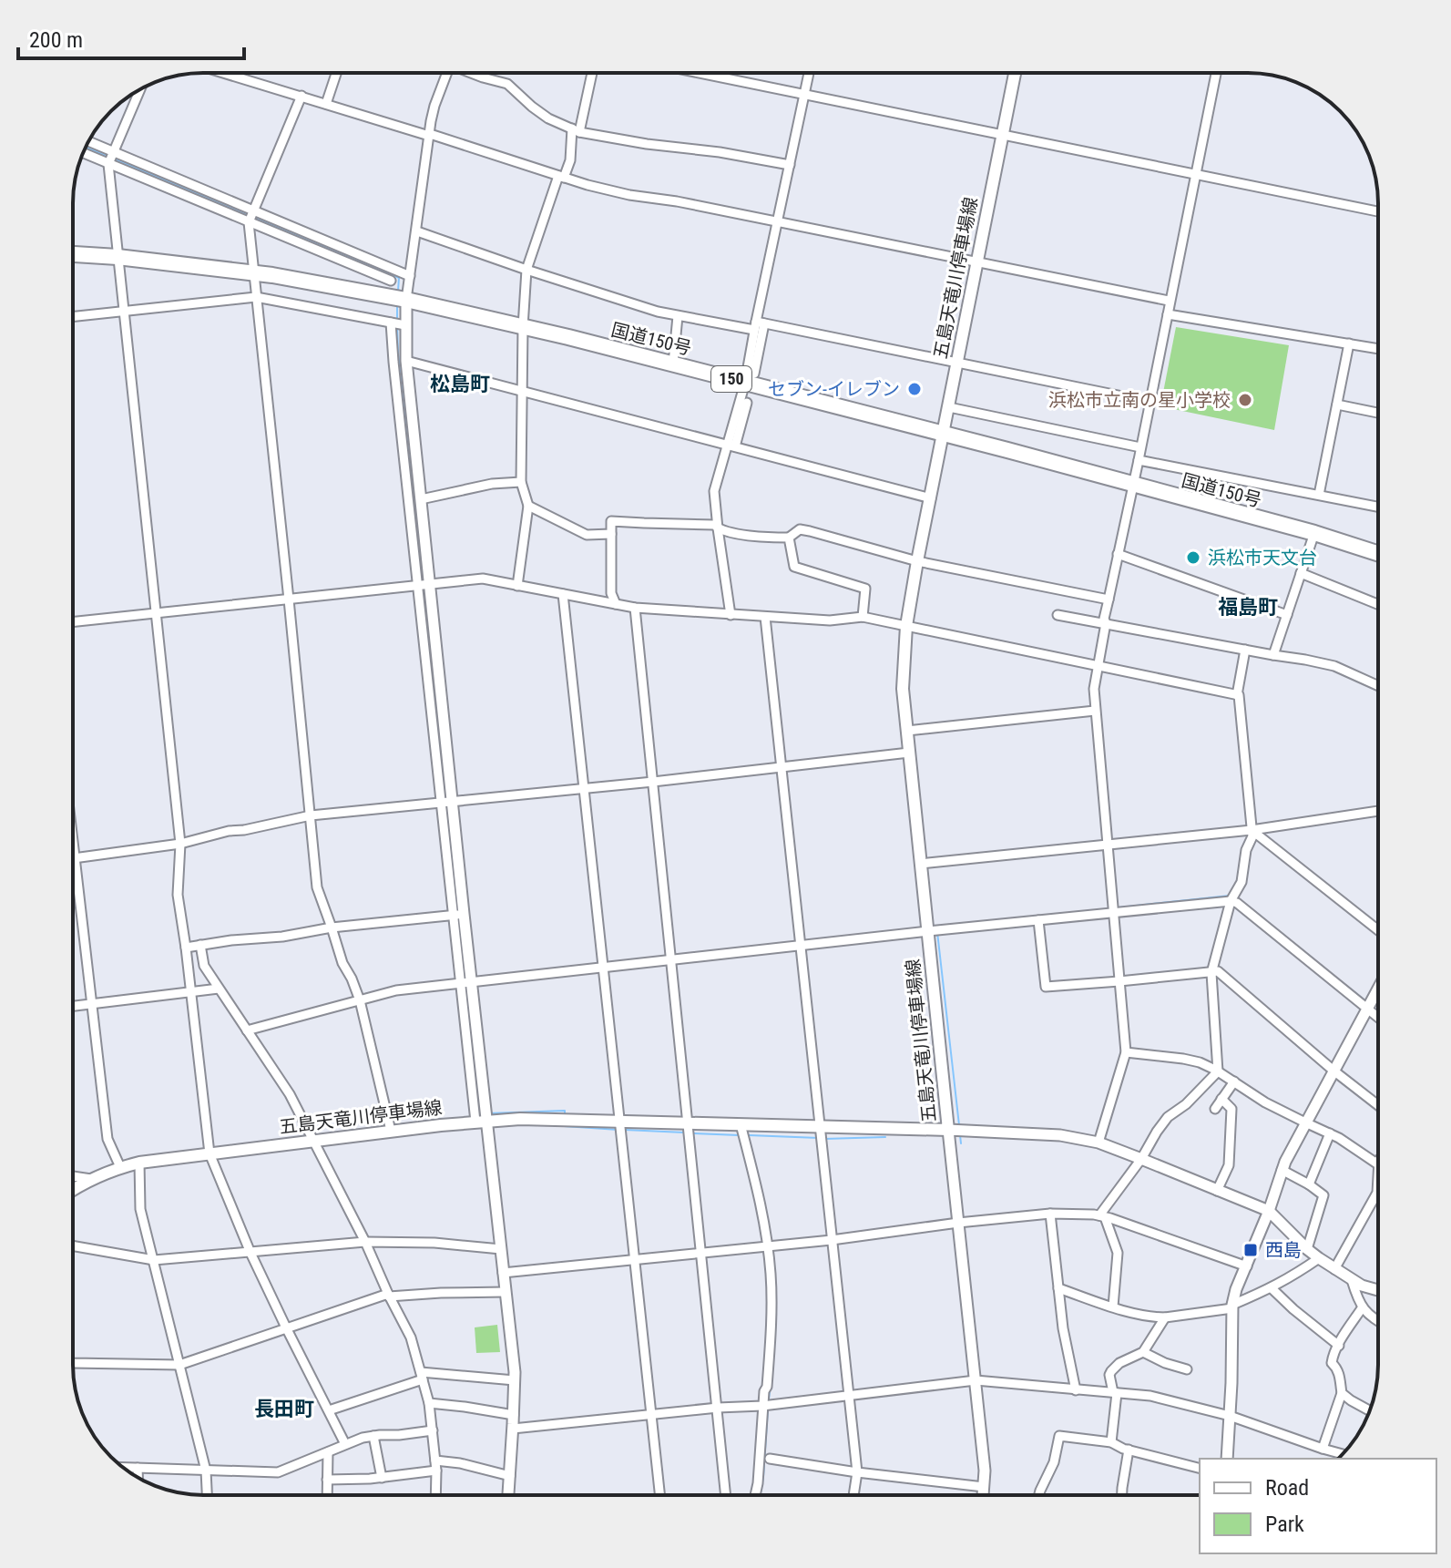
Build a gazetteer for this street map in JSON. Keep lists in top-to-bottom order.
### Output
{
  "streets": {
    "highway": ["国道150号", "150"],
    "main road": ["五島天竜川停車場線"]
  },
  "crossings": [
    ["五島天竜川停車場線", "国道150号"]
  ],
  "districts": ["松島町", "福島町", "長田町"],
  "places": {
    "other": ["セブン-イレブン", "浜松市立南の星小学校", "浜松市天文台"],
    "transit": ["西島"]
  },
  "legend": ["Road", "Park"],
  "scale_bar": "200 m"
}
